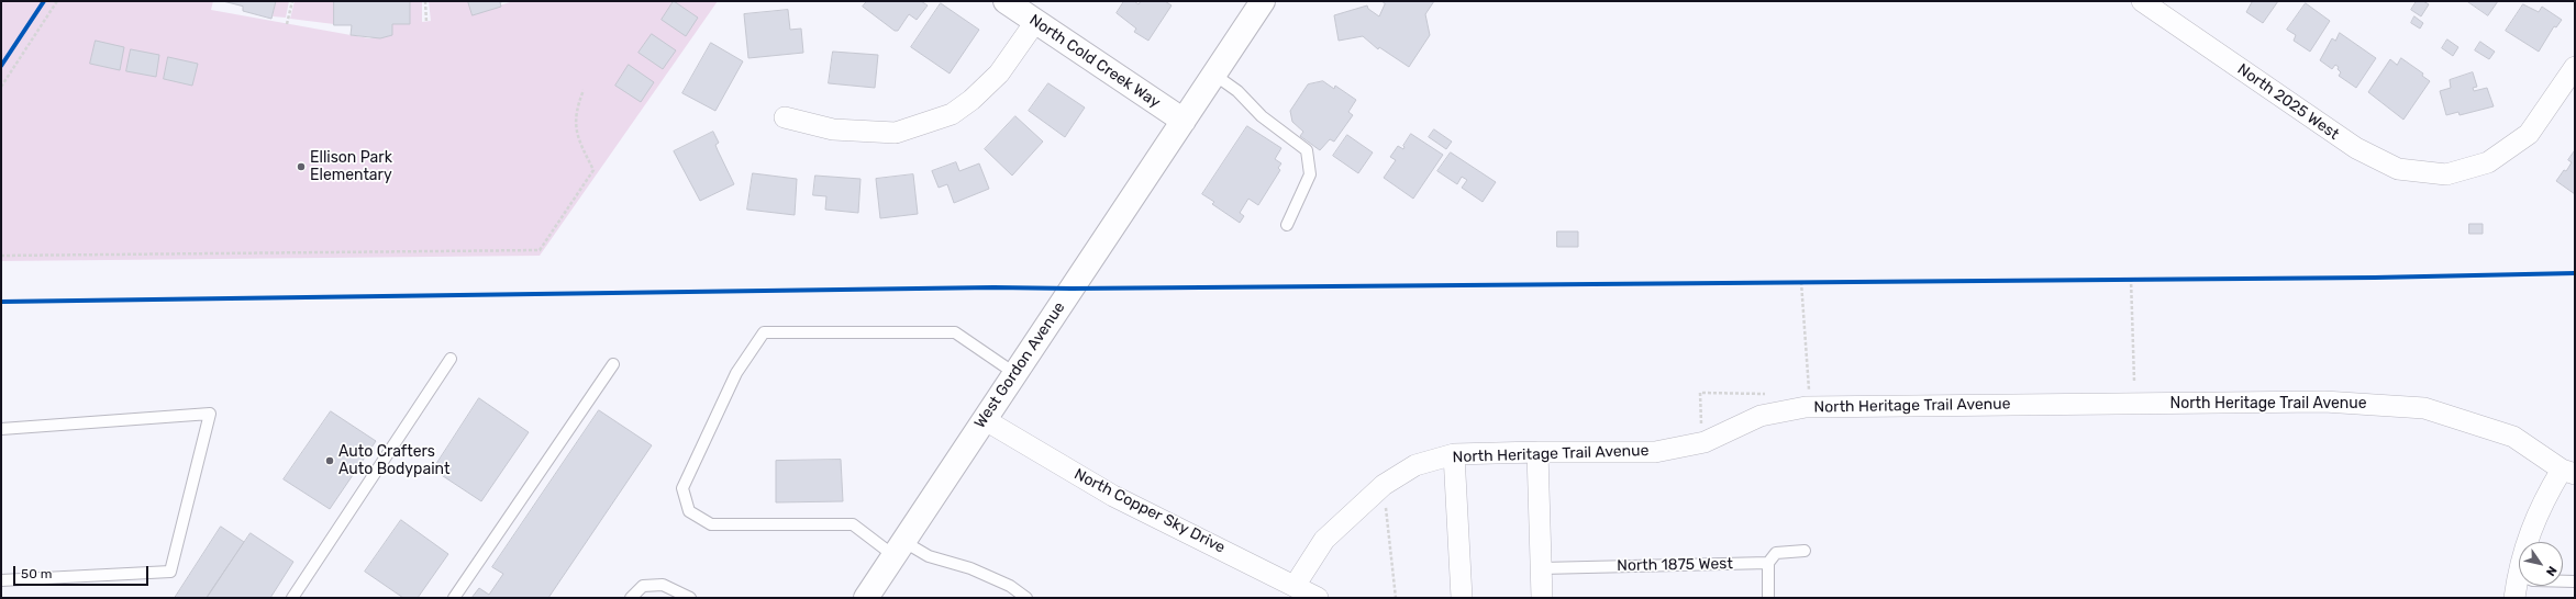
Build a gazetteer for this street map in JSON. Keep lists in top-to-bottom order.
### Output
{
  "streets": {
    "main road": ["North Cold Creek Way", "West Gordon Avenue"],
    "street": ["North 2025 West", "North Heritage Trail Avenue", "North Copper Sky Drive"],
    "lane": ["North 1875 West"]
  },
  "crossings": [
    ["North Cold Creek Way", "West Gordon Avenue"],
    ["West Gordon Avenue", "North Copper Sky Drive"],
    ["North Heritage Trail Avenue", "North Copper Sky Drive"]
  ],
  "places": ["Ellison Park Elementary", "Auto Crafters Auto Bodypaint"],
  "scale_bar": "50 m",
  "north": "bottom right"
}
